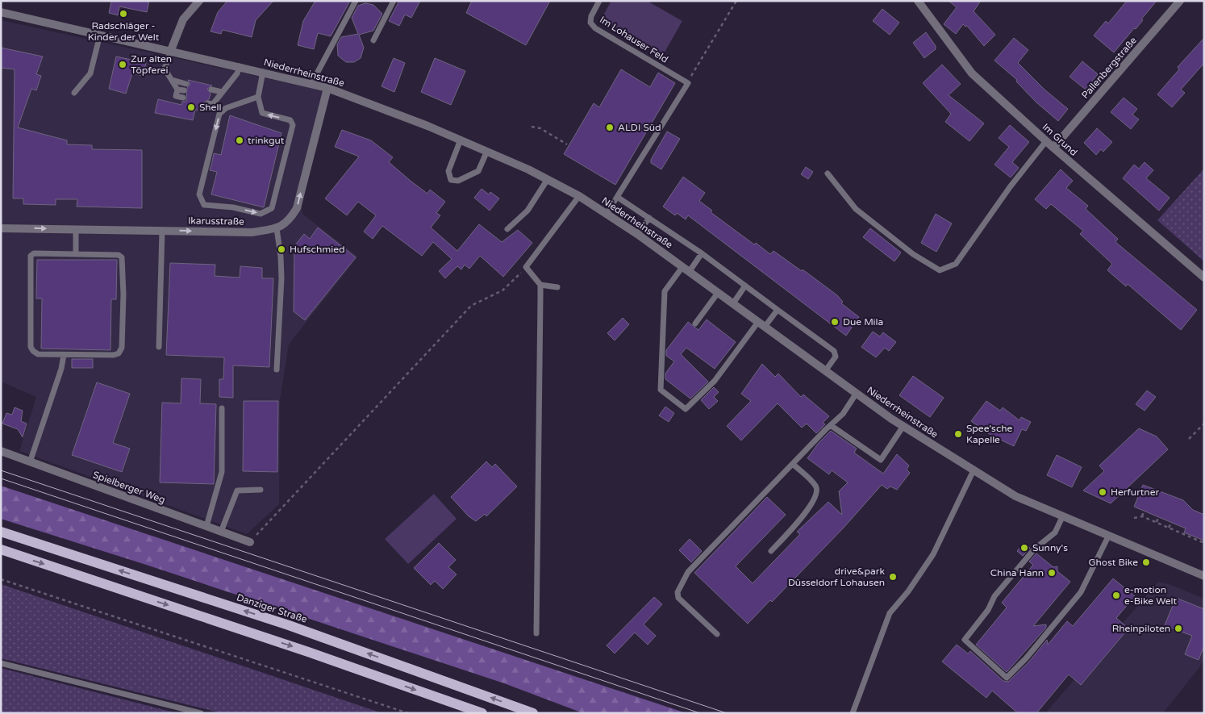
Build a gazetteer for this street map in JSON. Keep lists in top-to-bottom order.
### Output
{
  "streets": {
    "main road": ["Danziger Straße"],
    "street": [
      "Pallenbergstraße",
      "Niederrheinstraße",
      "Im Grund",
      "Ikarusstraße",
      "Spielberger Weg"
    ],
    "lane": ["Im Lohauser Feld"]
  },
  "crossings": [
    ["Pallenbergstraße", "Im Grund"],
    ["Niederrheinstraße", "Ikarusstraße"]
  ],
  "one_way": ["Ikarusstraße"],
  "places": [
    "Radschläger - Kinder der Welt",
    "Zur alten Töpferei",
    "Shell",
    "ALDI Süd",
    "trinkgut",
    "Hufschmied",
    "Due Mila",
    "Spee'sche Kapelle",
    "Herfurtner",
    "Sunny's",
    "Ghost Bike",
    "China Hann",
    "drive&park Düsseldorf Lohausen",
    "e-motion e-Bike Welt",
    "Rheinpiloten"
  ]
}
